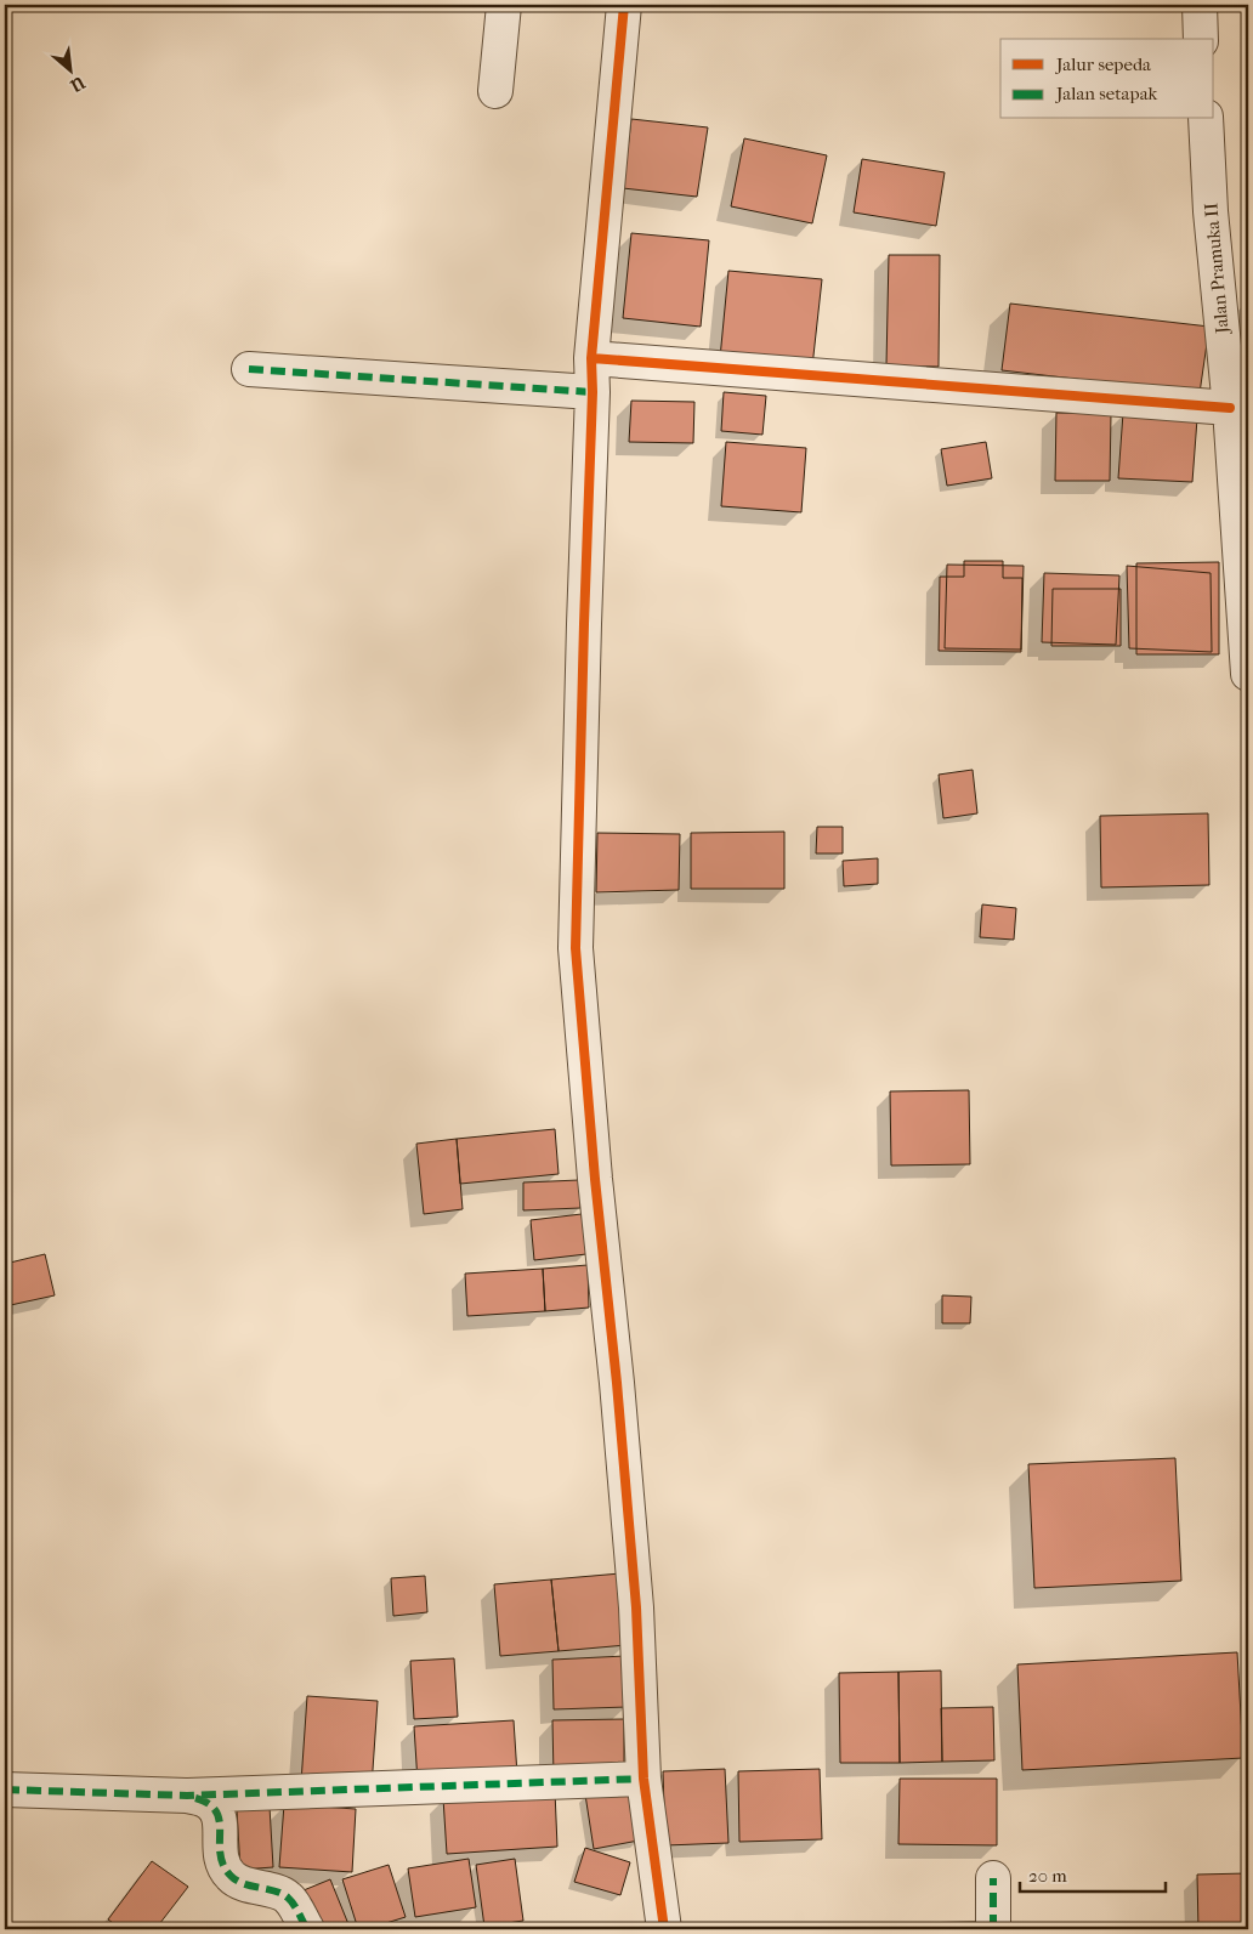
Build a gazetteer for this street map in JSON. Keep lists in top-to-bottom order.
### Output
{
  "streets": {
    "street": ["Jalan Pramuka II"]
  },
  "legend": ["Jalur sepeda", "Jalan setapak"],
  "scale_bar": "20 m",
  "north": "bottom right"
}
